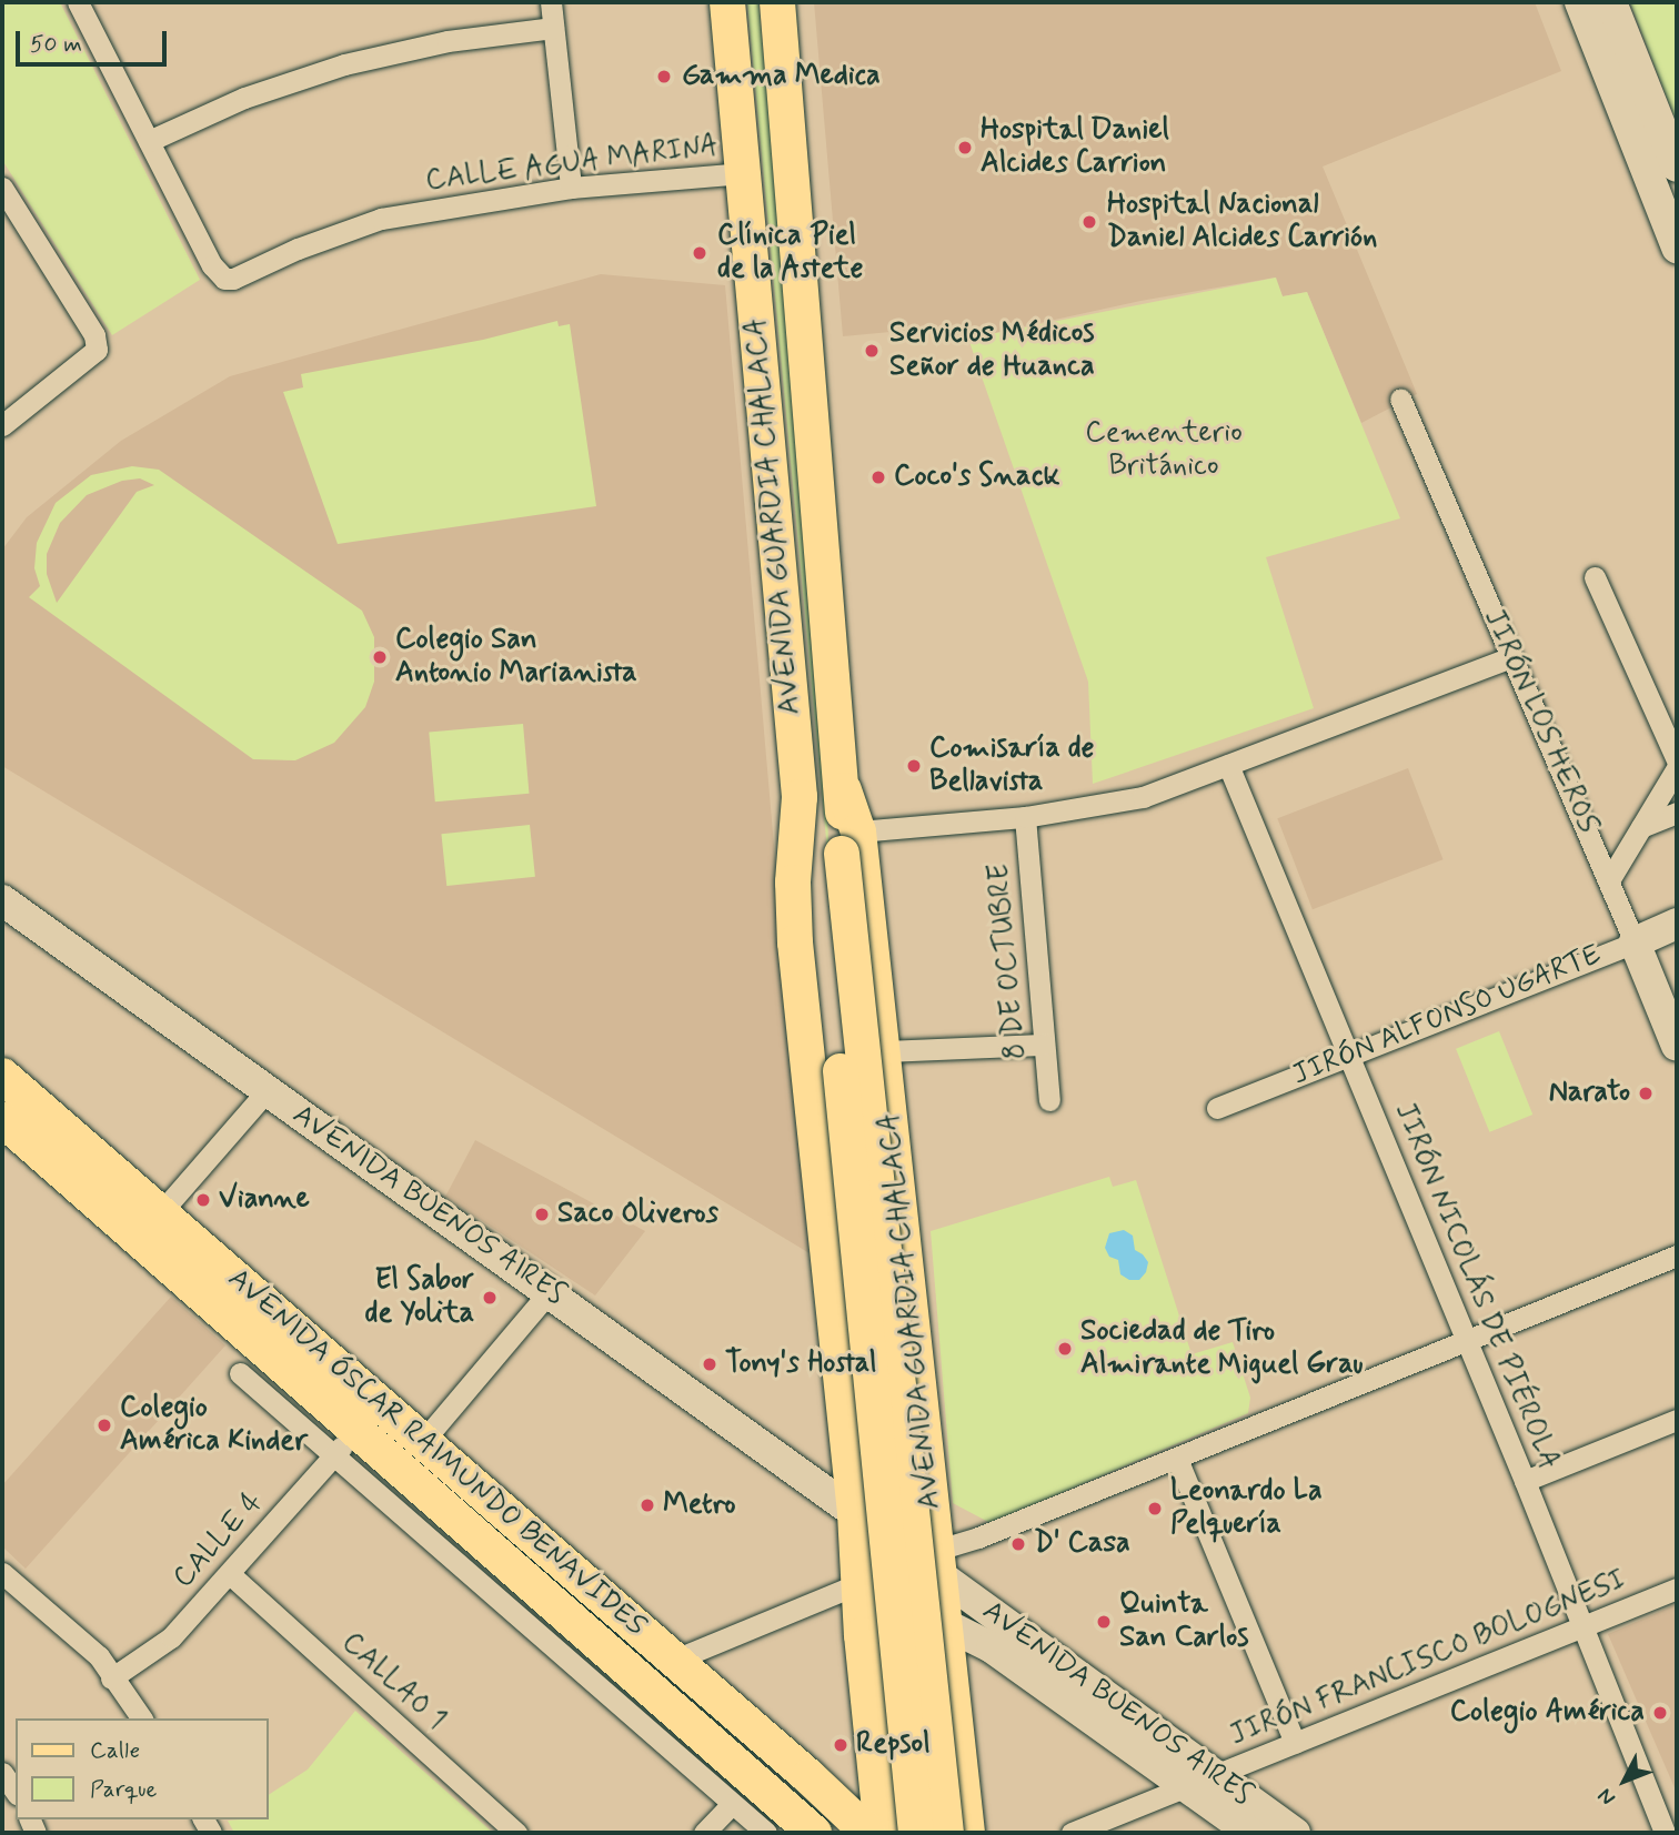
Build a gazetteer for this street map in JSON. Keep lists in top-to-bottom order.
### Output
{
  "streets": {
    "main road": [
      "AVENIDA GUARDIA CHALACA",
      "JIRÓN LOS HEROS",
      "JIRÓN ALFONSO UGARTE",
      "AVENIDA BUENOS AIRES",
      "AVENIDA ÓSCAR RAIMUNDO BENAVIDES"
    ],
    "street": [
      "CALLE AGUA MARINA",
      "8 DE OCTUBRE",
      "JIRÓN NICOLÁS DE PIÉROLA",
      "CALLE 4",
      "JIRÓN FRANCISCO BOLOGNESI",
      "CALLAO 1"
    ]
  },
  "crossings": [
    ["CALLE AGUA MARINA", "AVENIDA GUARDIA CHALACA"],
    ["AVENIDA GUARDIA CHALACA", "AVENIDA BUENOS AIRES"],
    ["JIRÓN LOS HEROS", "JIRÓN ALFONSO UGARTE"],
    ["JIRÓN ALFONSO UGARTE", "JIRÓN NICOLÁS DE PIÉROLA"],
    ["AVENIDA BUENOS AIRES", "JIRÓN FRANCISCO BOLOGNESI"],
    ["JIRÓN NICOLÁS DE PIÉROLA", "JIRÓN FRANCISCO BOLOGNESI"],
    ["AVENIDA ÓSCAR RAIMUNDO BENAVIDES", "CALLE 4"],
    ["CALLE 4", "CALLAO 1"]
  ],
  "parks": ["Cementerio Británico"],
  "places": [
    "Gamma Medica",
    "Hospital Daniel Alcides Carrion",
    "Hospital Nacional Daniel Alcides Carrión",
    "Clínica Piel de la Astete",
    "Servicios Médicos Señor de Huanca",
    "Coco's Snack",
    "Colegio San Antonio Marianista",
    "Comisaría de Bellavista",
    "Narato",
    "Vianne",
    "Saco Oliveros",
    "El Sabor de Yolita",
    "Sociedad de Tiro Almirante Miguel Grau",
    "Tony's Hostal",
    "Colegio América Kinder",
    "Metro",
    "Leonardo La Pelquería",
    "D' Casa",
    "Quinta San Carlos",
    "Colegio América",
    "Repsol"
  ],
  "legend": ["Calle", "Parque"],
  "scale_bar": "50 m",
  "north": "bottom left"
}
